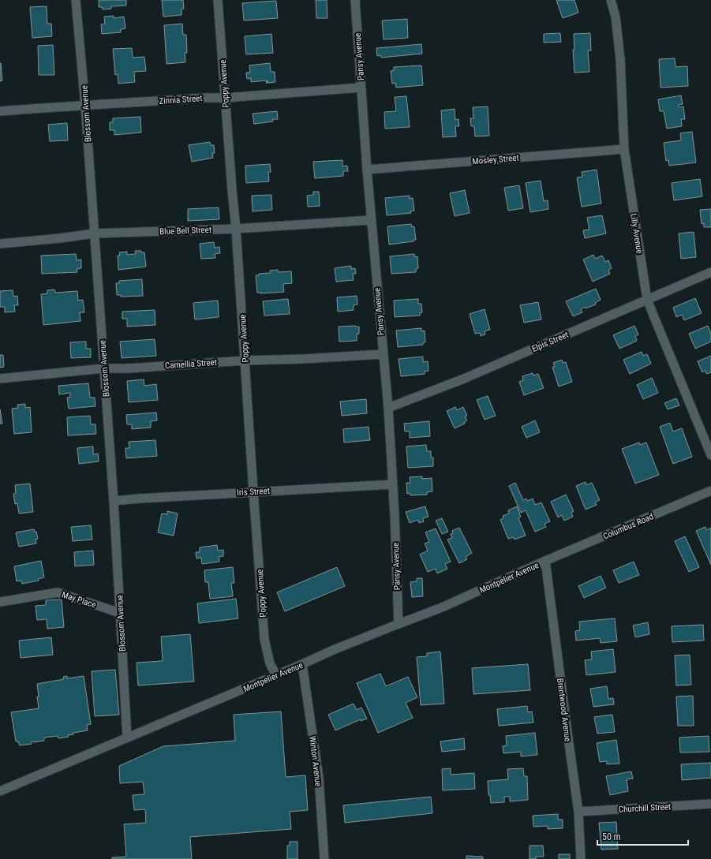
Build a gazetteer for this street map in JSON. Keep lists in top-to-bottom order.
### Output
{
  "streets": {
    "street": [
      "Pansy Avenue",
      "Poppy Avenue",
      "Zinnia Street",
      "Blossom Avenue",
      "Mosley Street",
      "Blue Bell Street",
      "Lilly Avenue",
      "Elpis Street",
      "Camellia Street",
      "Iris Street",
      "Columbus Road",
      "Montpelier Avenue",
      "May Place",
      "Brentwood Avenue",
      "Winton Avenue",
      "Churchill Street"
    ]
  },
  "crossings": [
    ["Pansy Avenue", "Zinnia Street"],
    ["Pansy Avenue", "Mosley Street"],
    ["Pansy Avenue", "Blue Bell Street"],
    ["Pansy Avenue", "Elpis Street"],
    ["Pansy Avenue", "Camellia Street"],
    ["Pansy Avenue", "Iris Street"],
    ["Pansy Avenue", "Montpelier Avenue"],
    ["Poppy Avenue", "Zinnia Street"],
    ["Poppy Avenue", "Blue Bell Street"],
    ["Poppy Avenue", "Camellia Street"],
    ["Poppy Avenue", "Iris Street"],
    ["Poppy Avenue", "Montpelier Avenue"],
    ["Zinnia Street", "Blossom Avenue"],
    ["Blossom Avenue", "Blue Bell Street"],
    ["Blossom Avenue", "Camellia Street"],
    ["Blossom Avenue", "Iris Street"],
    ["Blossom Avenue", "Montpelier Avenue"],
    ["Blossom Avenue", "May Place"],
    ["Mosley Street", "Lilly Avenue"],
    ["Lilly Avenue", "Elpis Street"],
    ["Columbus Road", "Montpelier Avenue"],
    ["Columbus Road", "Brentwood Avenue"],
    ["Montpelier Avenue", "Brentwood Avenue"],
    ["Montpelier Avenue", "Winton Avenue"],
    ["Brentwood Avenue", "Churchill Street"]
  ],
  "scale_bar": "50 m"
}
